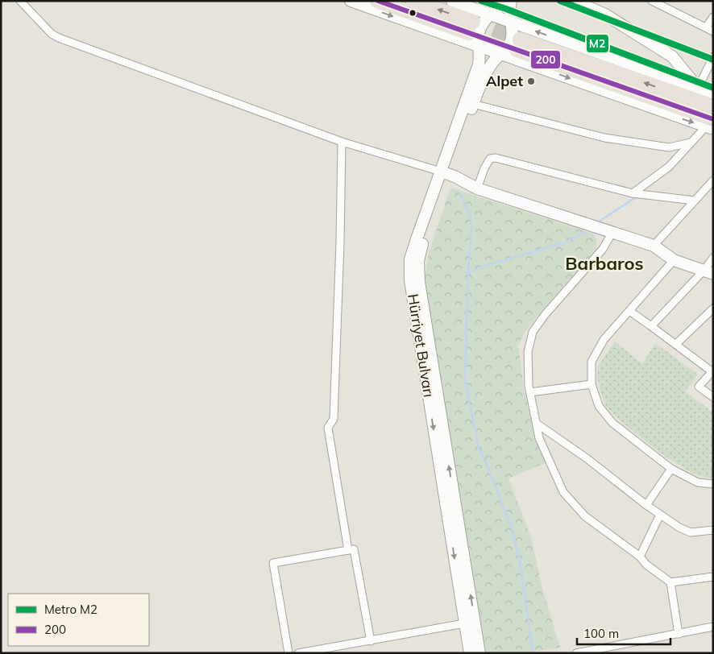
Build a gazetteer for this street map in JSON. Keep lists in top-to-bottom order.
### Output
{
  "streets": {
    "main road": ["Hürriyet Bulvarı"]
  },
  "districts": ["Barbaros"],
  "places": ["Alpet"],
  "lines": ["metro line M2", "transit line 200"],
  "legend": ["Metro M2", "200"],
  "scale_bar": "100 m"
}
